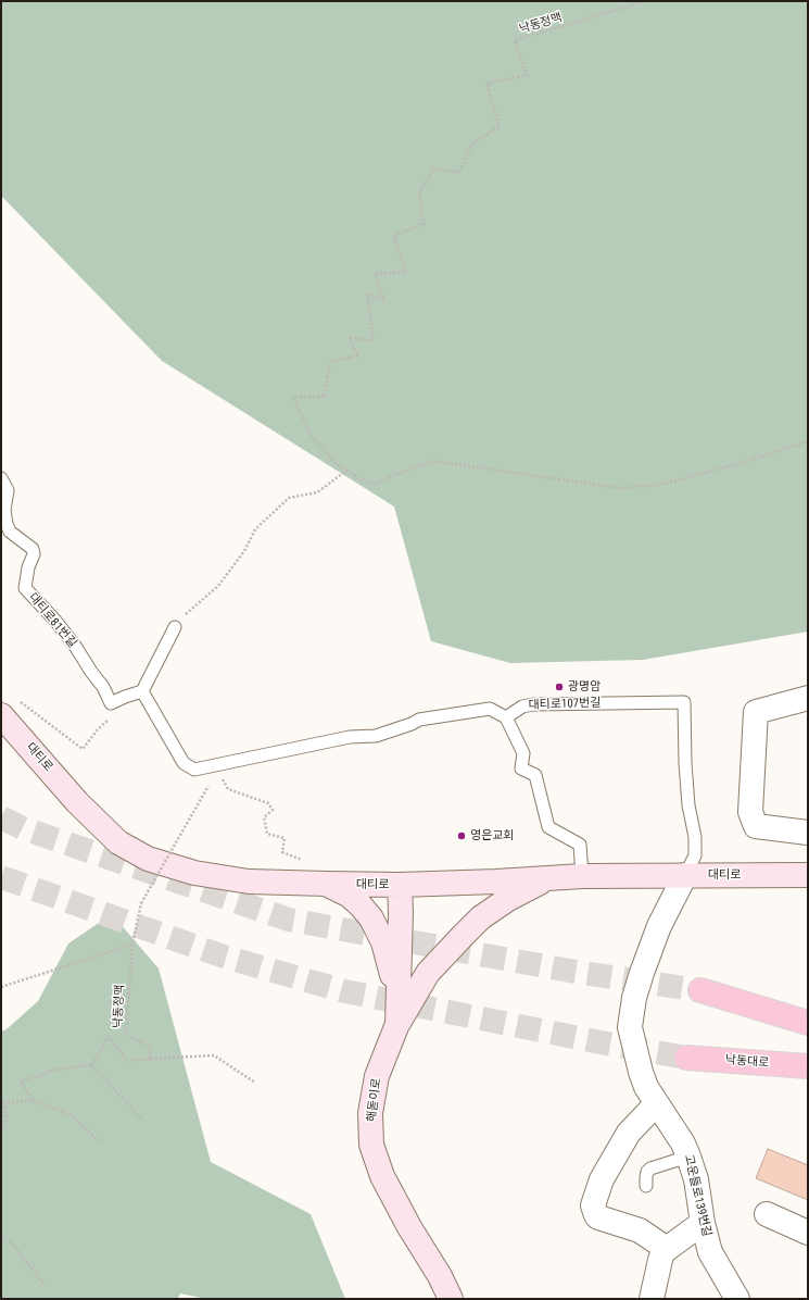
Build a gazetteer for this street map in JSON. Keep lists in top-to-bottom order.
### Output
{
  "streets": {
    "main road": ["대티로", "낙동대로", "해돋이로"],
    "street": ["고운들로139번길"],
    "lane": ["대티로81번길", "대티로107번길"],
    "path": ["낙동정맥"]
  },
  "crossings": [
    ["대티로107번길", "대티로"],
    ["대티로107번길", "고운들로139번길"],
    ["대티로", "해돋이로"],
    ["대티로", "고운들로139번길"]
  ],
  "places": ["광명암", "영은교회"]
}
